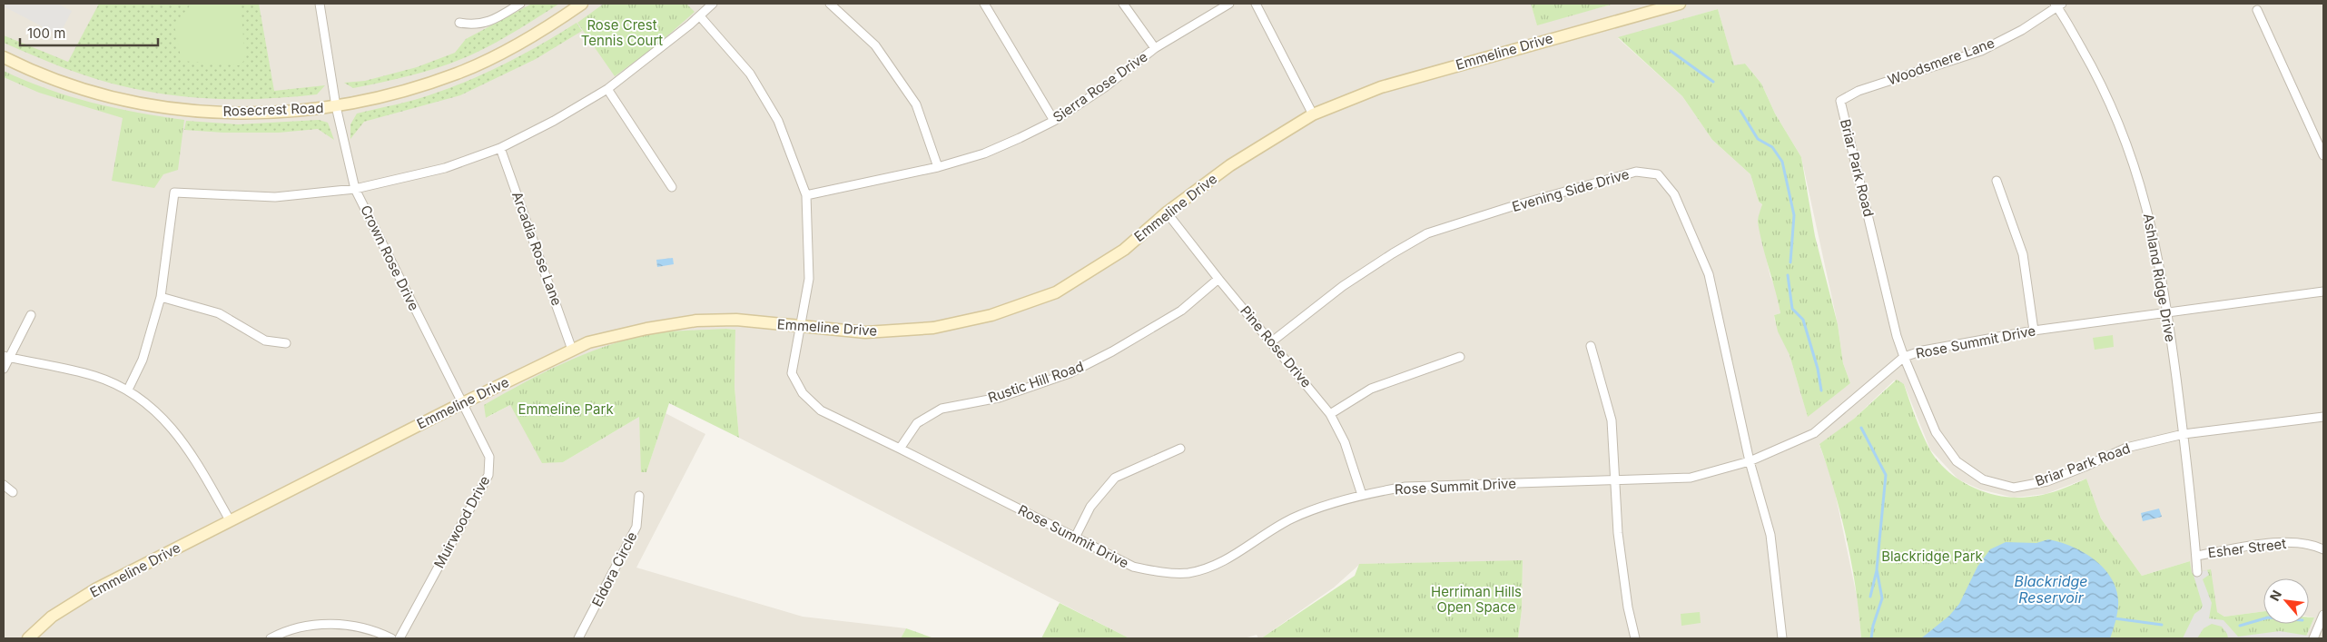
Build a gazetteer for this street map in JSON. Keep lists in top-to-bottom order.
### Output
{
  "streets": {
    "street": [
      "Emmeline Drive",
      "Woodsmere Lane",
      "Sierra Rose Drive",
      "Rosecrest Road",
      "Briar Park Road",
      "Evening Side Drive",
      "Arcadia Rose Lane",
      "Crown Rose Drive",
      "Ashland Ridge Drive",
      "Rose Summit Drive",
      "Pine Rose Drive",
      "Rustic Hill Road",
      "Muirwood Drive",
      "Esher Street",
      "Eldora Circle"
    ]
  },
  "crossings": [
    ["Emmeline Drive", "Arcadia Rose Lane"],
    ["Emmeline Drive", "Crown Rose Drive"],
    ["Emmeline Drive", "Rose Summit Drive"],
    ["Emmeline Drive", "Pine Rose Drive"],
    ["Emmeline Drive", "Muirwood Drive"],
    ["Woodsmere Lane", "Briar Park Road"],
    ["Woodsmere Lane", "Ashland Ridge Drive"],
    ["Sierra Rose Drive", "Rose Summit Drive"],
    ["Rosecrest Road", "Crown Rose Drive"],
    ["Briar Park Road", "Ashland Ridge Drive"],
    ["Briar Park Road", "Rose Summit Drive"],
    ["Evening Side Drive", "Rose Summit Drive"],
    ["Evening Side Drive", "Pine Rose Drive"],
    ["Crown Rose Drive", "Muirwood Drive"],
    ["Ashland Ridge Drive", "Rose Summit Drive"],
    ["Ashland Ridge Drive", "Esher Street"],
    ["Rose Summit Drive", "Pine Rose Drive"],
    ["Rose Summit Drive", "Rustic Hill Road"],
    ["Pine Rose Drive", "Rustic Hill Road"]
  ],
  "water": ["Blackridge Reservoir"],
  "parks": [
    "Rose Crest Tennis Court",
    "Emmeline Park",
    "Blackridge Park",
    "Herriman Hills Open Space"
  ],
  "scale_bar": "100 m",
  "north": "top left"
}
